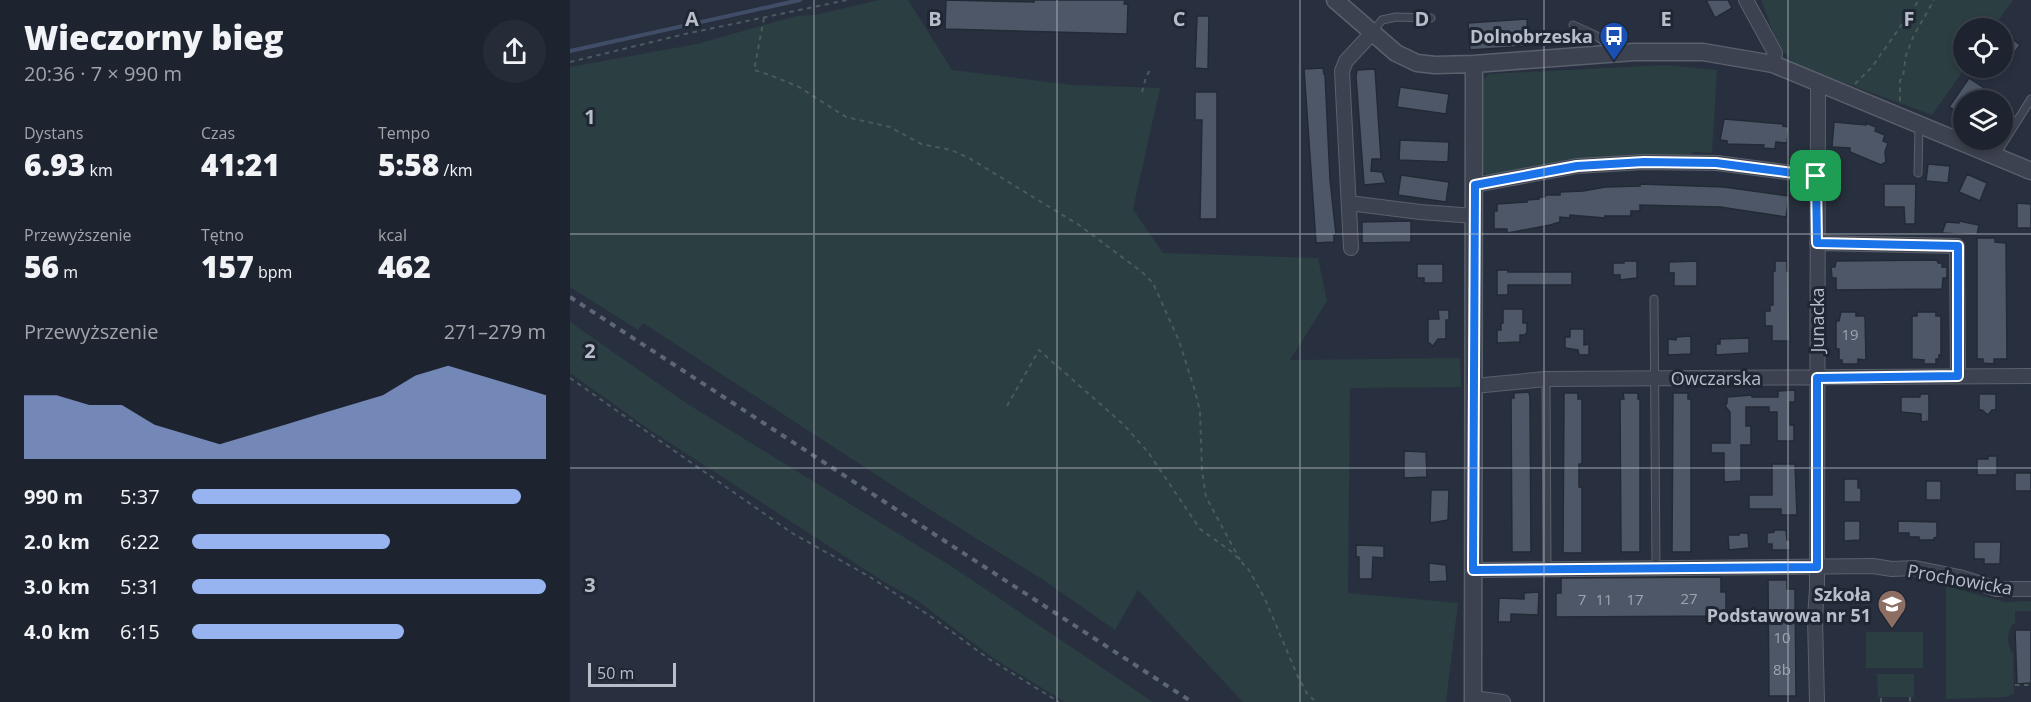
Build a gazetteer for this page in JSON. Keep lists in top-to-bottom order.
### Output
{
  "streets": {
    "street": ["Junacka", "Owczarska", "Prochowicka"]
  },
  "crossings": [
    ["Junacka", "Owczarska"],
    ["Junacka", "Prochowicka"]
  ],
  "places": {
    "bus stop": ["Dolnobrzeska"],
    "school or university": ["Szkoła Podstawowa nr 51"]
  },
  "house_numbers": [
    "19",
    "27",
    "7",
    "11",
    "17",
    "10",
    "8b"
  ],
  "scale_bar": "50 m",
  "page": {
    "heading": ["Wieczorny bieg", "20:36 · 7 × 990 m"],
    "stats": [
      ["Dystans", "6.93 km"],
      ["Czas", "41:21"],
      ["Tempo", "5:58 /km"],
      ["Przewyższenie", "56 m"],
      ["Tętno", "157 bpm"],
      ["kcal", "462"]
    ],
    "chart": ["Przewyższenie", "271–279 m"],
    "list": [
      {
        "name": "990 m",
        "note": "5:37"
      },
      {
        "name": "2.0 km",
        "note": "6:22"
      },
      {
        "name": "3.0 km",
        "note": "5:31"
      },
      {
        "name": "4.0 km",
        "note": "6:15"
      }
    ],
    "scale": "50 m"
  },
  "grid": {
    "columns": [
      "A",
      "B",
      "C",
      "D",
      "E",
      "F"
    ],
    "rows": ["1", "2", "3"]
  }
}
